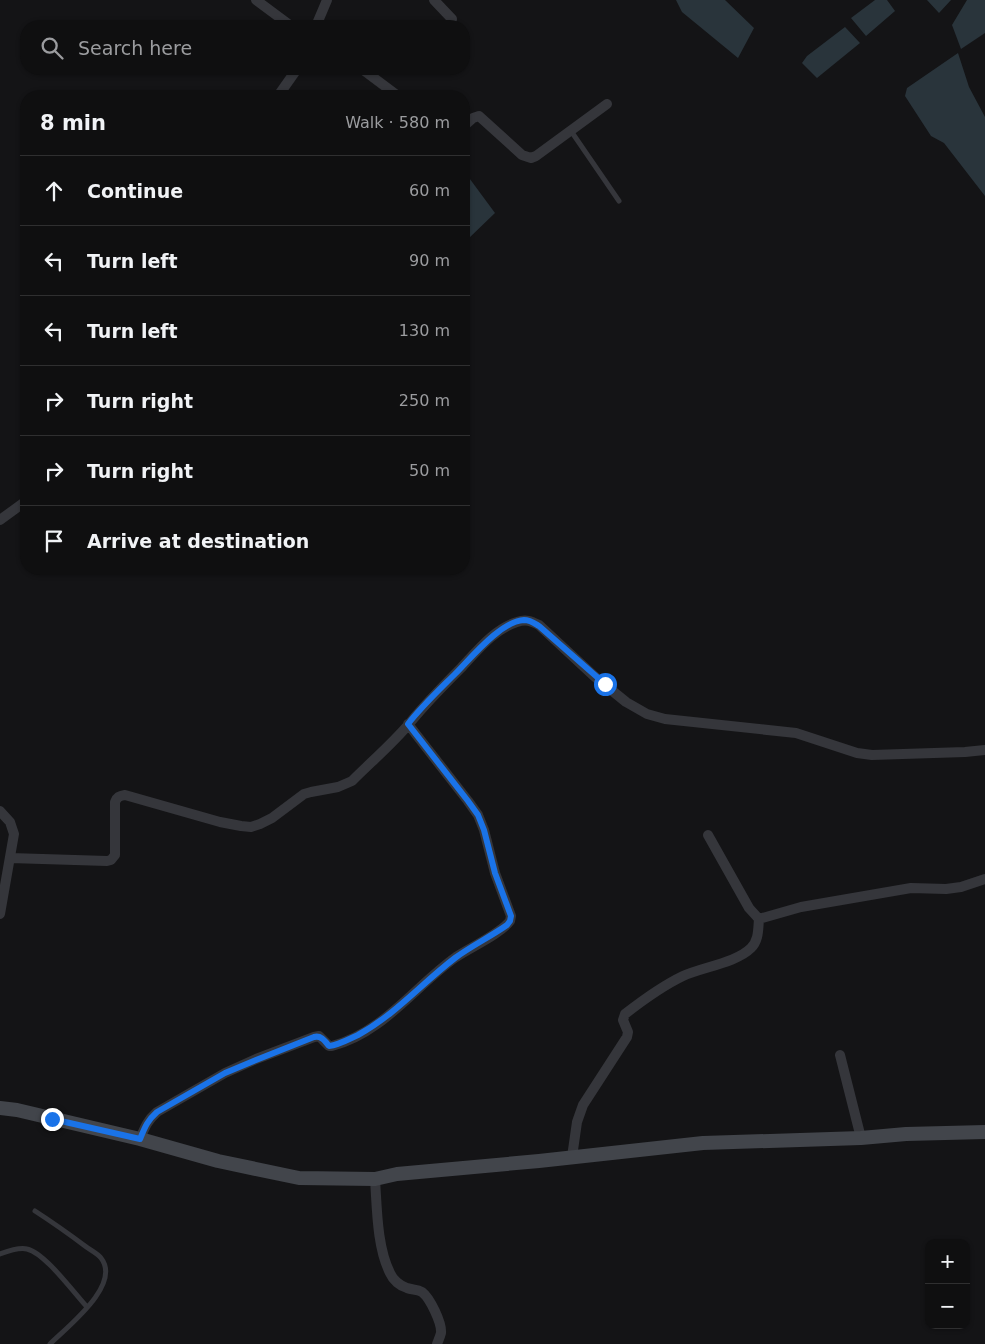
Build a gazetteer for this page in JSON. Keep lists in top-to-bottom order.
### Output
{
  "page": {
    "search": "Search here",
    "heading": ["8 min", "Walk · 580 m"],
    "list": [
      ["Continue", "60 m"],
      ["Turn left", "90 m"],
      ["Turn left", "130 m"],
      ["Turn right", "250 m"],
      ["Turn right", "50 m"],
      "Arrive at destination"
    ],
    "map_buttons": ["+", "−"]
  }
}
